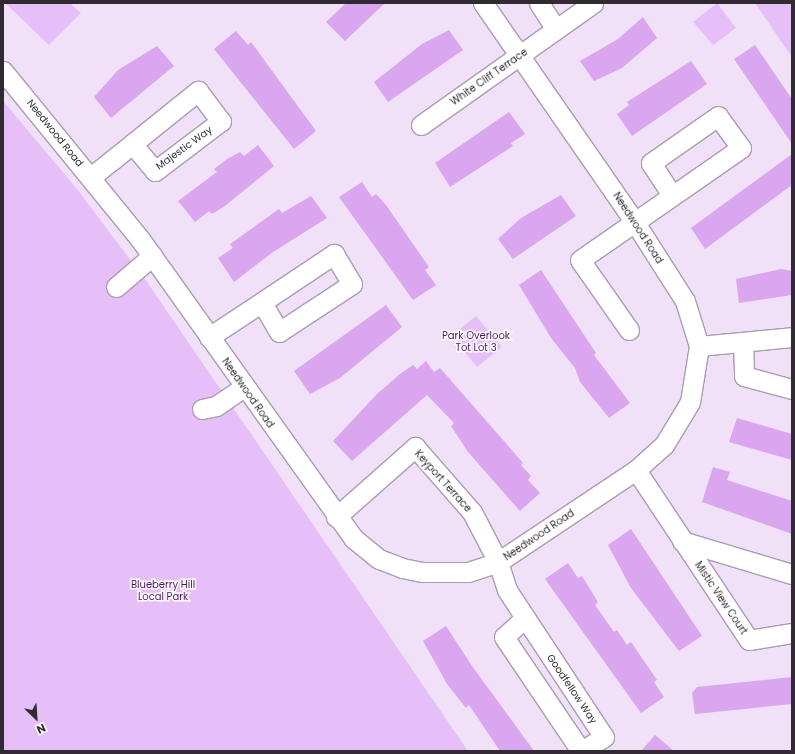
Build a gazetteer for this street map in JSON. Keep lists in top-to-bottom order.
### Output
{
  "streets": {
    "street": [
      "White Cliff Terrace",
      "Needwood Road",
      "Majestic Way",
      "Keyport Terrace",
      "Mistic View Court",
      "Goodfellow Way"
    ]
  },
  "crossings": [
    ["White Cliff Terrace", "Needwood Road"],
    ["Needwood Road", "Majestic Way"],
    ["Needwood Road", "Keyport Terrace"],
    ["Needwood Road", "Mistic View Court"],
    ["Needwood Road", "Goodfellow Way"],
    ["Keyport Terrace", "Goodfellow Way"]
  ],
  "parks": ["Park Overlook Tot Lot 3", "Blueberry Hill Local Park"],
  "north": "bottom right"
}
